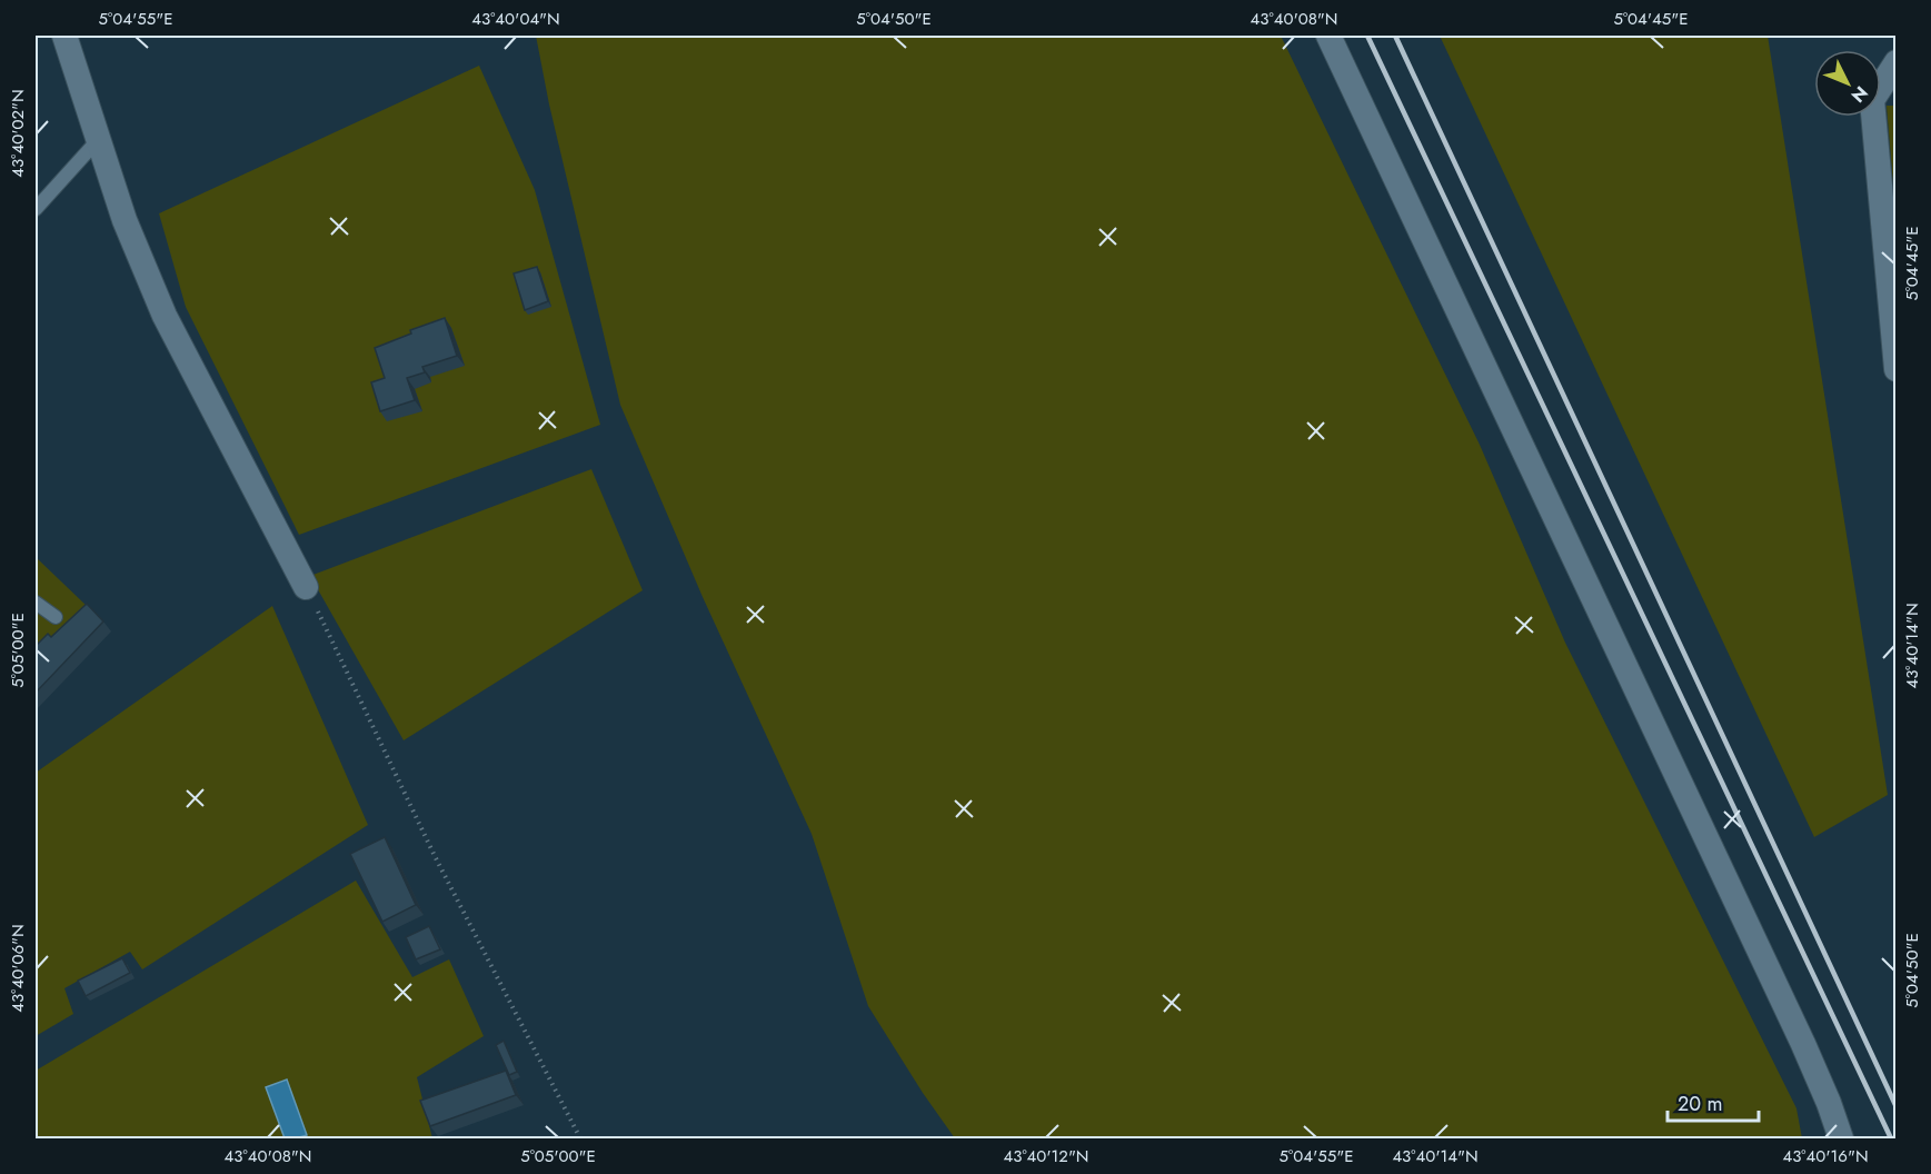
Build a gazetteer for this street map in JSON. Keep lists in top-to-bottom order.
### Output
{
  "scale_bar": "20 m",
  "north": "bottom right",
  "coordinates": [
    "5°04'55\"E",
    "43°40'04\"N",
    "5°04'50\"E",
    "43°40'08\"N",
    "5°04'45\"E",
    "43°40'02\"N",
    "43°40'14\"N",
    "5°05'00\"E",
    "43°40'06\"N",
    "43°40'12\"N",
    "43°40'16\"N"
  ]
}
